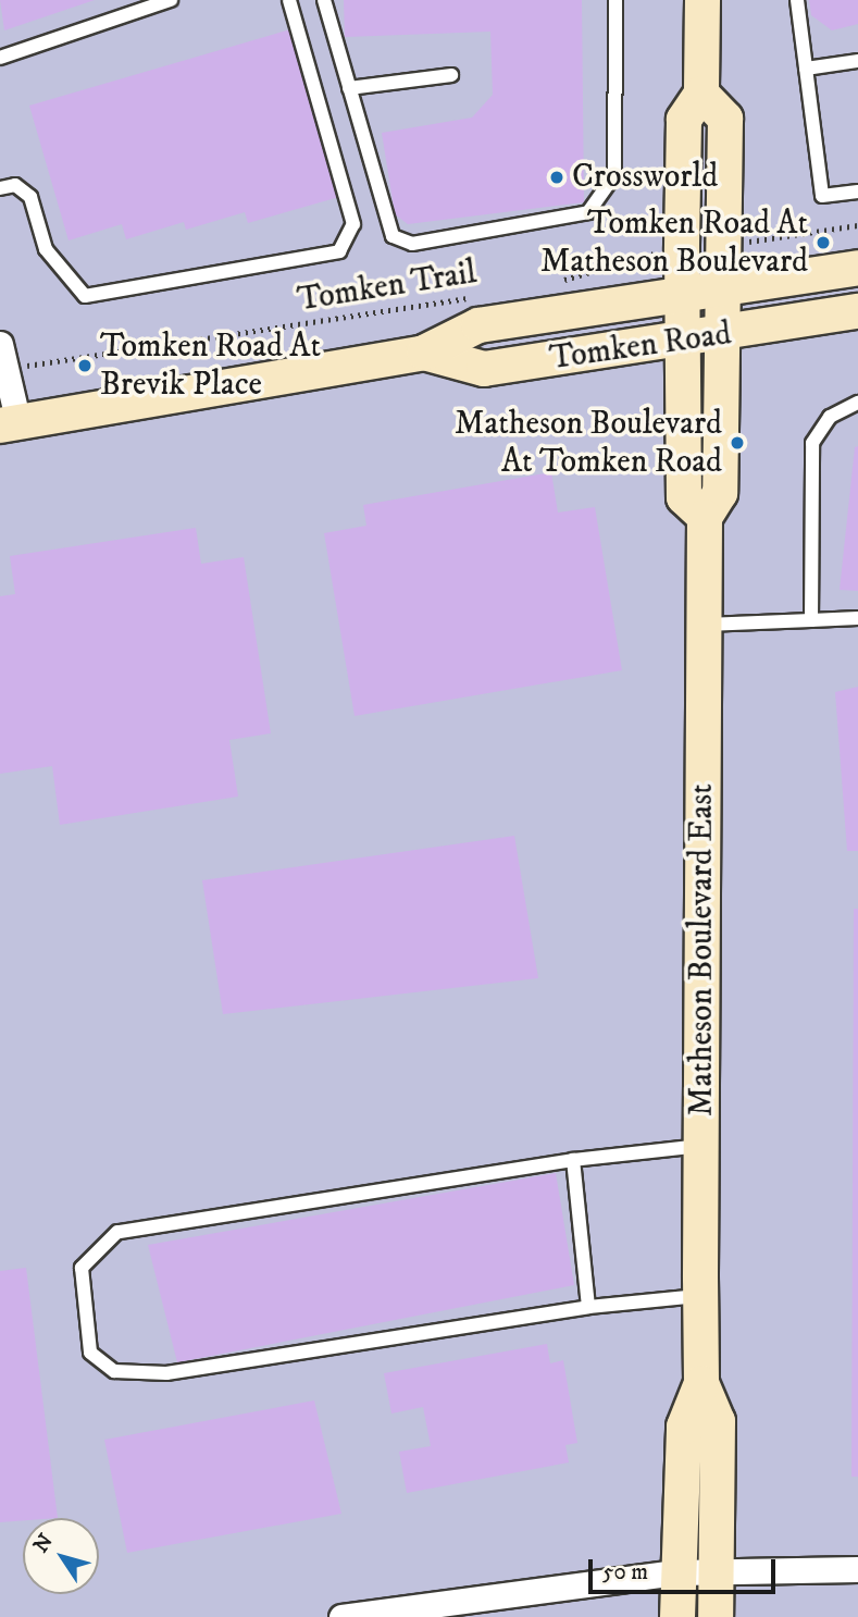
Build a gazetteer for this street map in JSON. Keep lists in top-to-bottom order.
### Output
{
  "streets": {
    "street": ["Tomken Road", "Matheson Boulevard East"],
    "path": ["Tomken Trail"]
  },
  "crossings": [
    ["Tomken Road", "Matheson Boulevard East"]
  ],
  "places": [
    "Crossworld",
    "Tomken Road At Matheson Boulevard",
    "Tomken Road At Brevik Place",
    "Matheson Boulevard At Tomken Road"
  ],
  "scale_bar": "50 m",
  "north": "top left"
}
